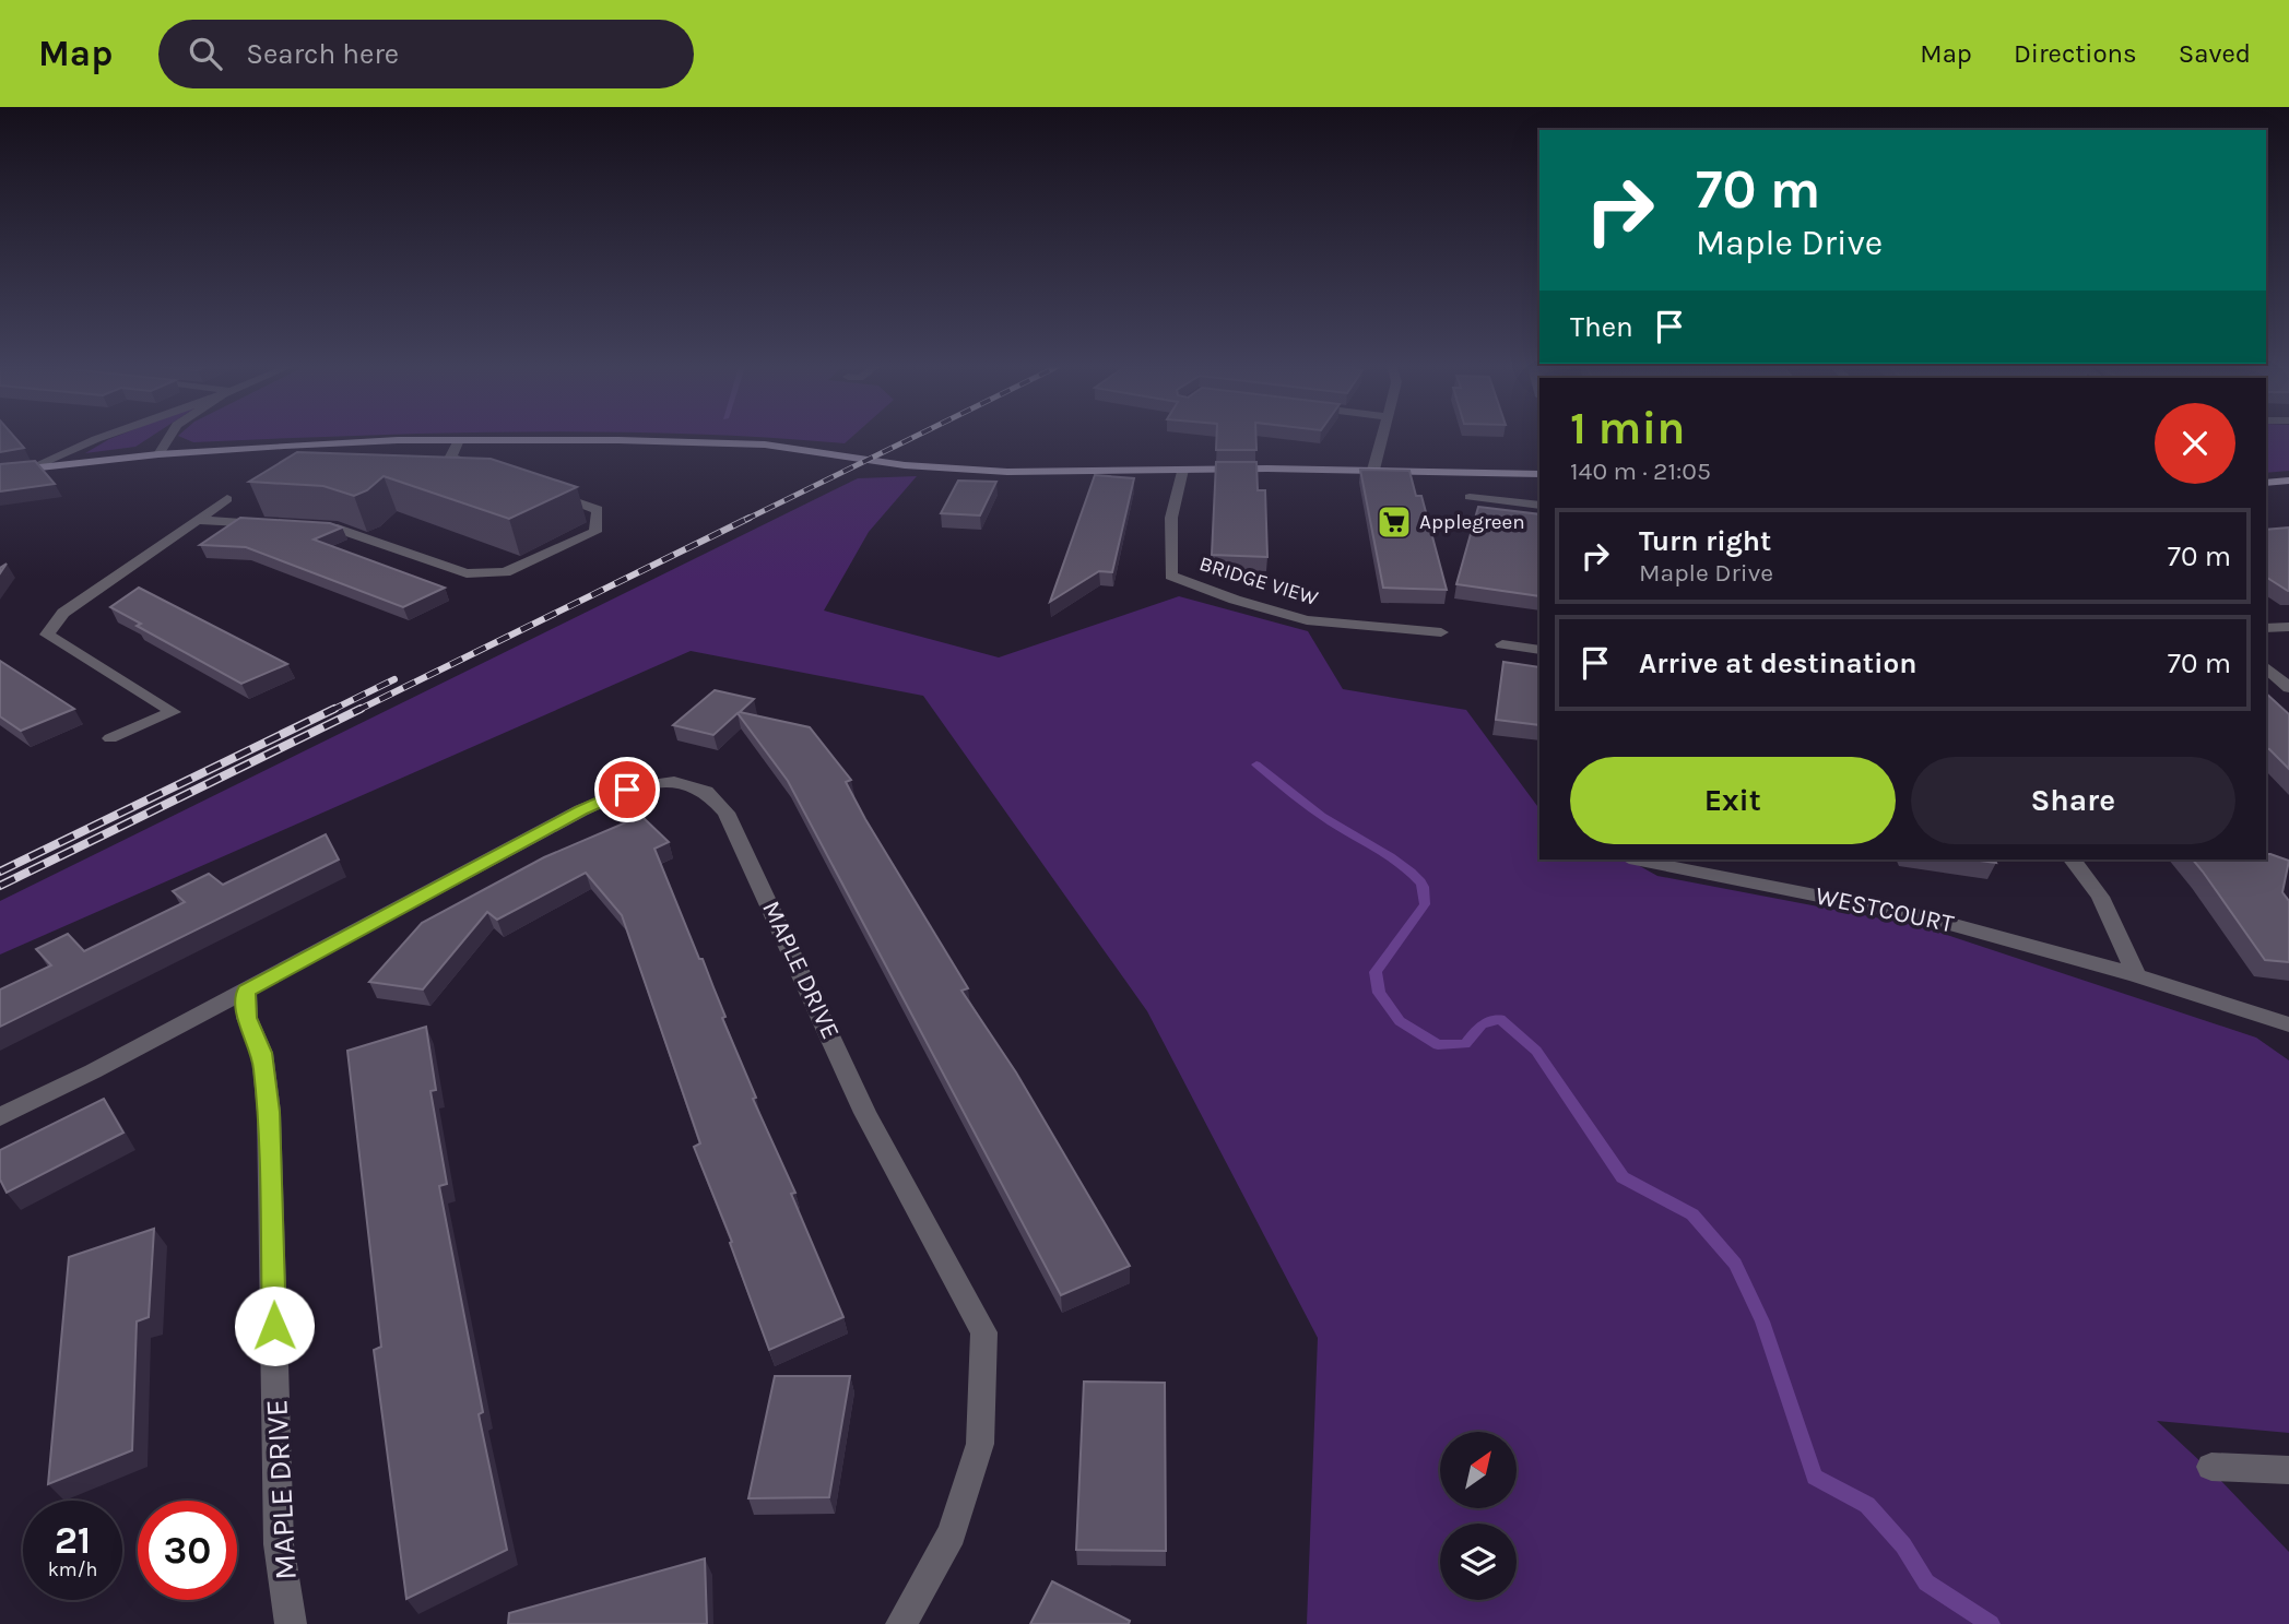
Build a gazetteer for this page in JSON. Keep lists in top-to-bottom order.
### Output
{
  "streets": {
    "street": ["BRIDGE VIEW", "WESTCOURT", "MAPLE DRIVE"]
  },
  "places": {
    "supermarket": ["Applegreen"]
  },
  "north": "top right",
  "page": {
    "header": "Map",
    "search": "Search here",
    "nav": ["Map", "Directions", "Saved"],
    "turn": ["70 m", "Maple Drive"],
    "then": "Then",
    "heading": ["1 min", "140 m · 21:05"],
    "list": [
      {
        "name": "Turn right",
        "note": "Maple Drive",
        "value": "70 m"
      },
      {
        "name": "Arrive at destination",
        "value": "70 m"
      }
    ],
    "buttons": ["Exit", "Share"],
    "speed": "21 km/h",
    "limit": "30"
  }
}
